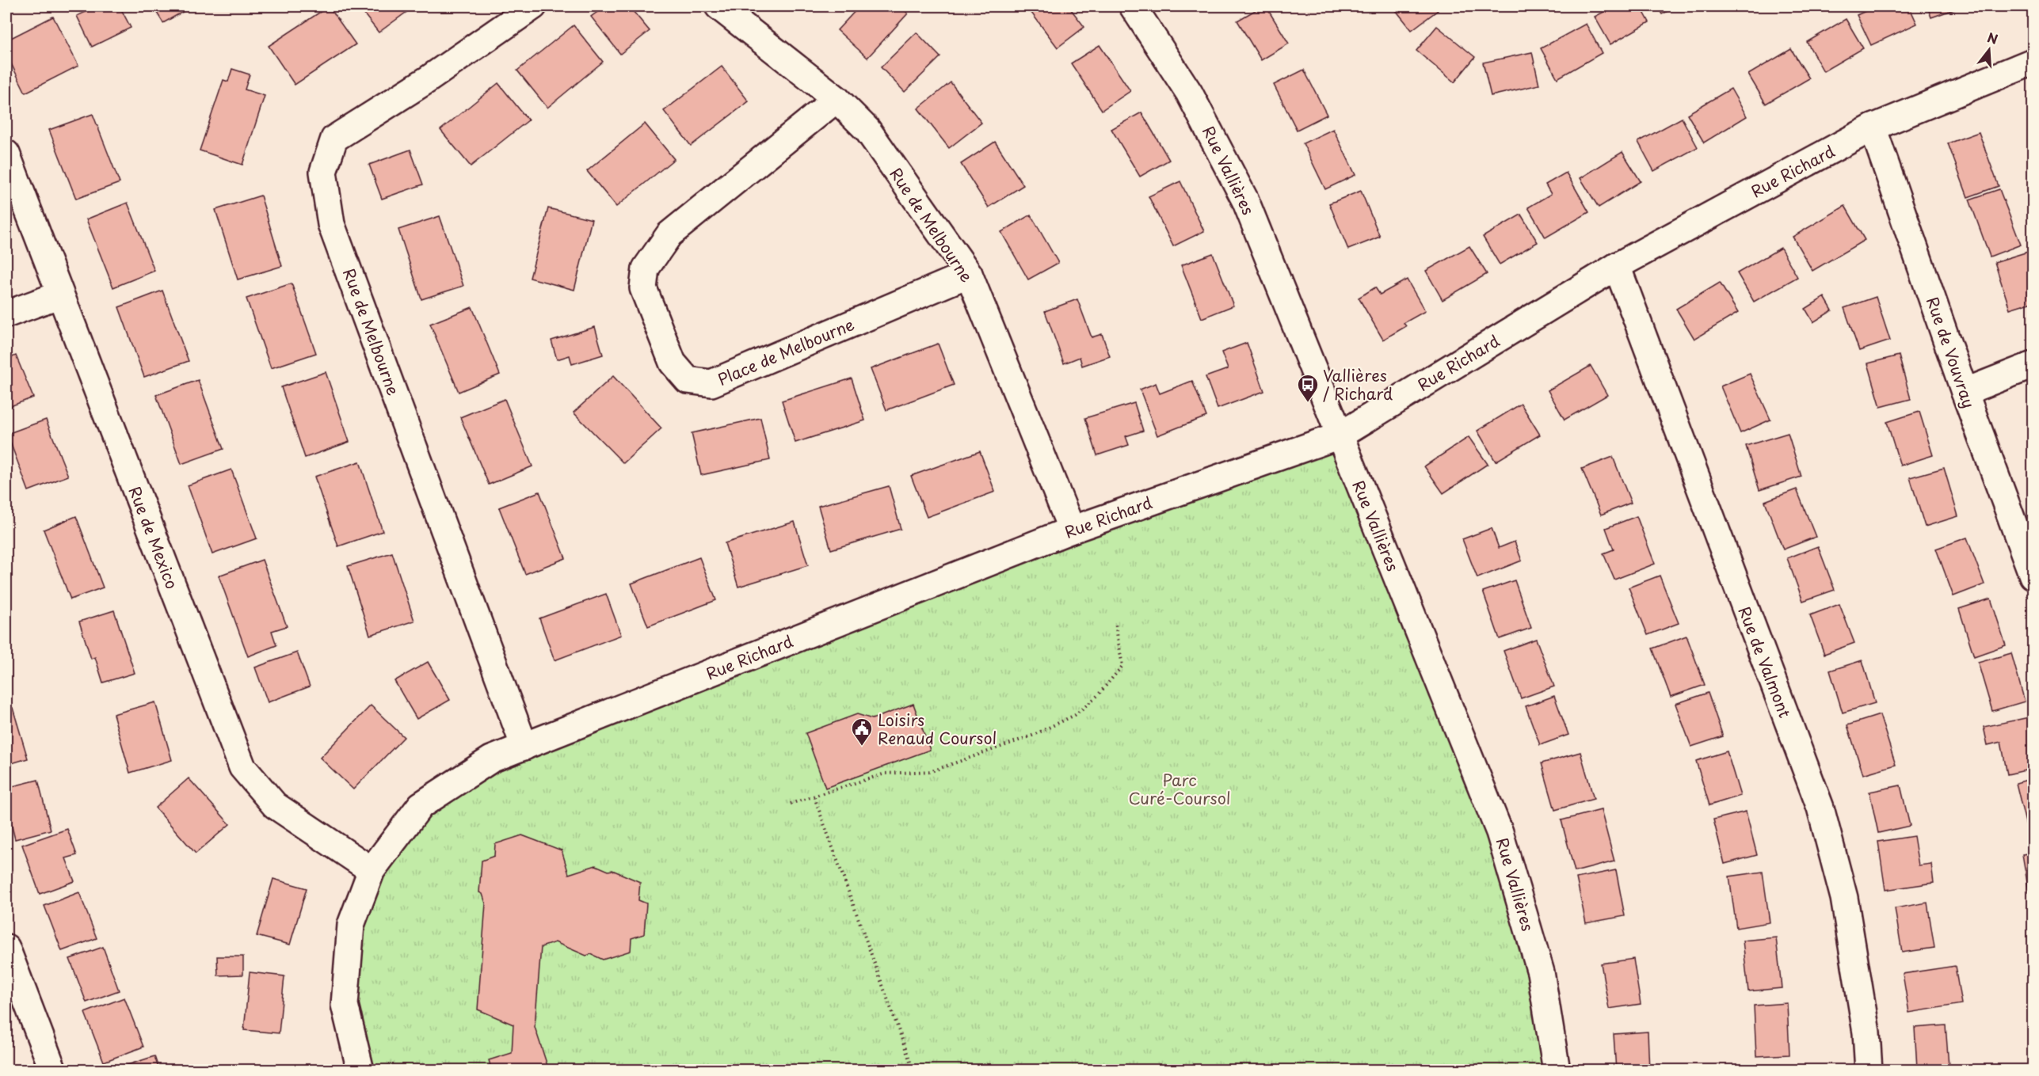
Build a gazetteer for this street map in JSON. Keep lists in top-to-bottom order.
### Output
{
  "streets": {
    "street": [
      "Rue Vallières",
      "Rue Richard",
      "Rue de Melbourne",
      "Place de Melbourne",
      "Rue de Vouvray",
      "Rue de Mexico",
      "Rue de Valmont"
    ]
  },
  "crossings": [
    ["Rue Vallières", "Rue Richard"],
    ["Rue Richard", "Rue de Melbourne"],
    ["Rue Richard", "Rue de Vouvray"],
    ["Rue Richard", "Rue de Mexico"],
    ["Rue Richard", "Rue de Valmont"],
    ["Rue de Melbourne", "Place de Melbourne"]
  ],
  "parks": ["Parc Curé-Coursol"],
  "places": {
    "bus stop": ["Vallières / Richard"],
    "public building": ["Loisirs Renaud Coursol"]
  },
  "north": "top"
}
